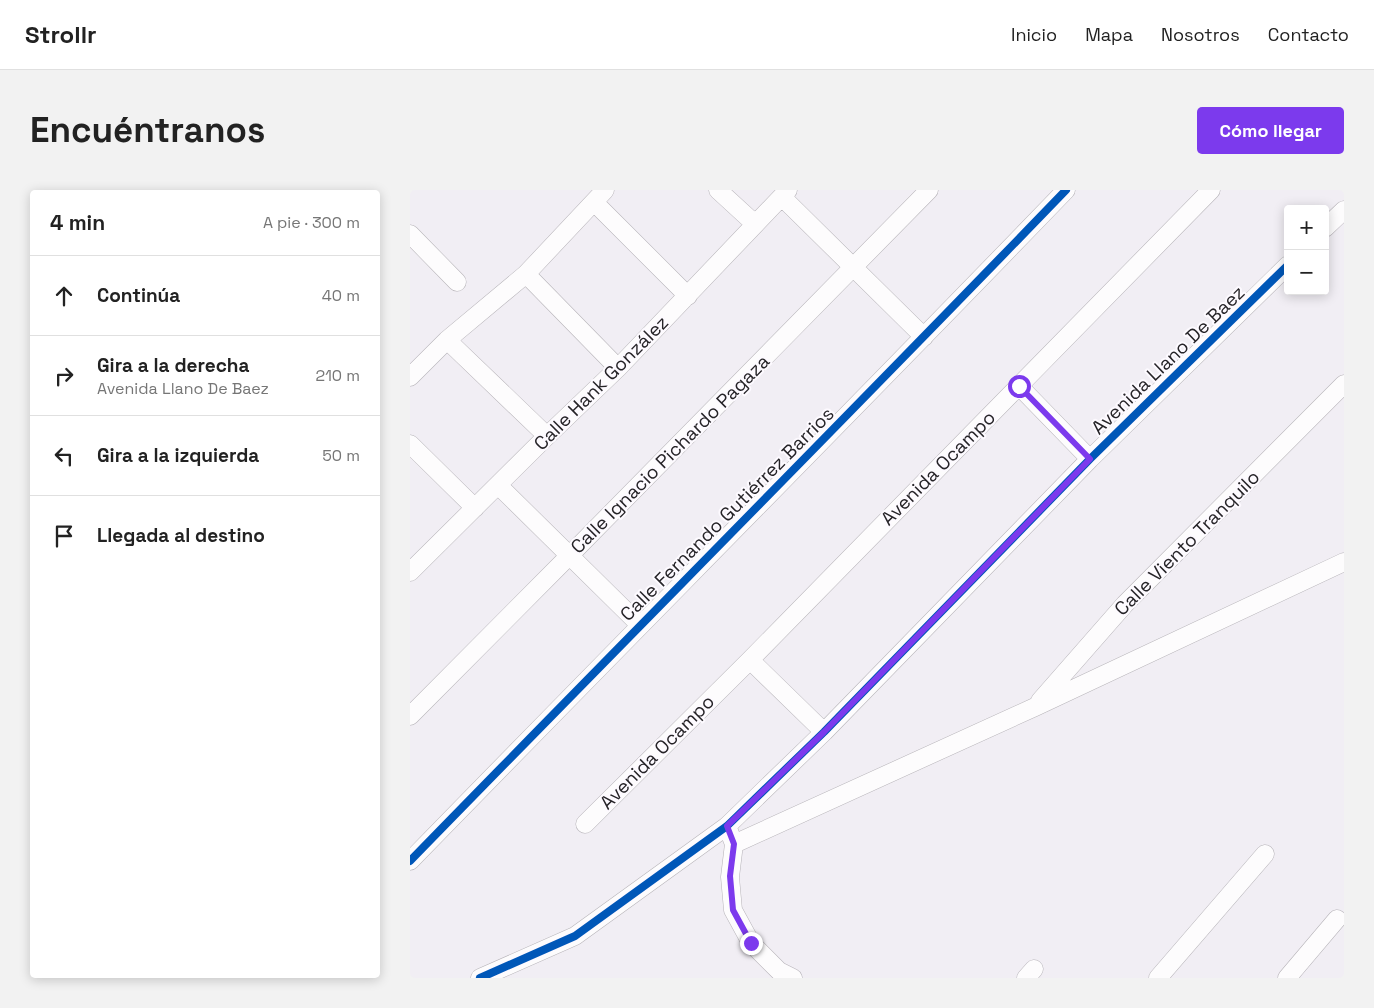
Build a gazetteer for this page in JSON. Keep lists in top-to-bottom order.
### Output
{
  "streets": {
    "street": [
      "Avenida Llano De Baez",
      "Calle Hank González",
      "Calle Ignacio Pichardo Pagaza",
      "Avenida Ocampo",
      "Calle Fernando Gutiérrez Barrios",
      "Calle Viento Tranquilo"
    ]
  },
  "page": {
    "header": "Strollr",
    "nav": [
      "Inicio",
      "Mapa",
      "Nosotros",
      "Contacto"
    ],
    "buttons": "Cómo llegar",
    "title": "Encuéntranos",
    "heading": ["4 min", "A pie · 300 m"],
    "map_buttons": ["+", "−"],
    "list": [
      ["Continúa", "40 m"],
      ["Gira a la derecha", "Avenida Llano De Baez", "210 m"],
      ["Gira a la izquierda", "50 m"],
      "Llegada al destino"
    ]
  }
}
